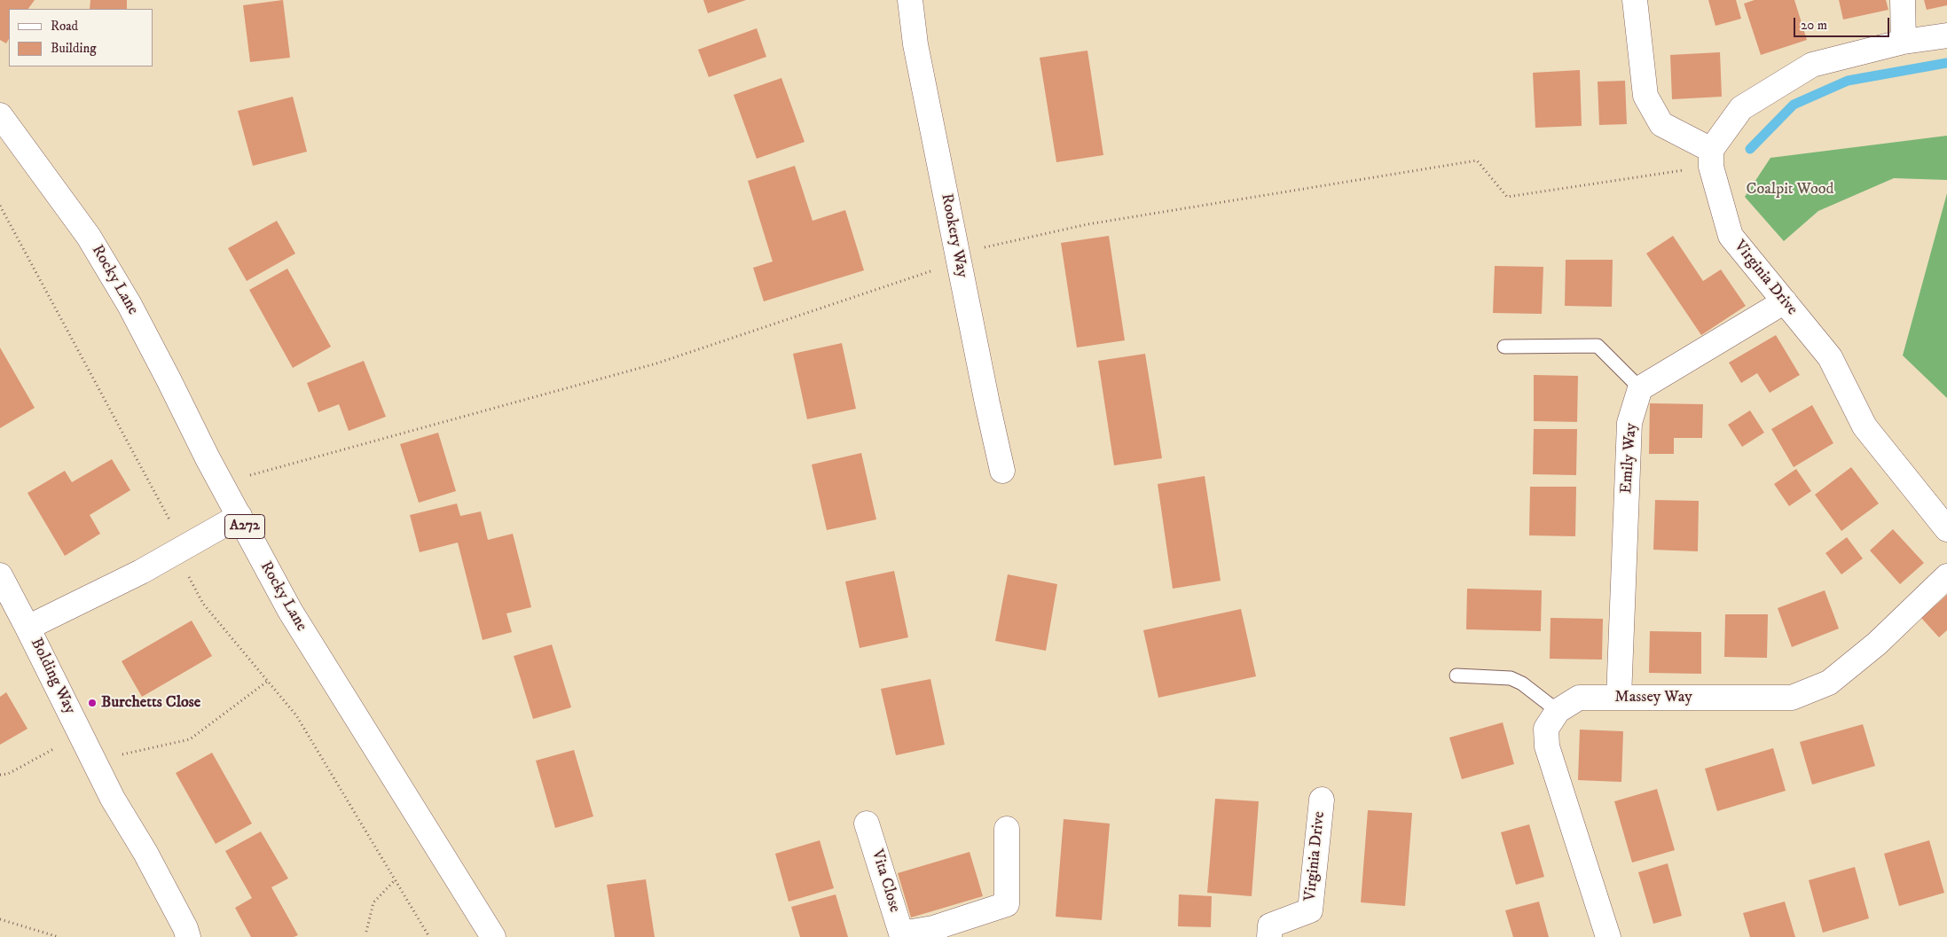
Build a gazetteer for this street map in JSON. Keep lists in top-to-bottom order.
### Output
{
  "streets": {
    "main road": [
      "Rookery Way",
      "Virginia Drive",
      "Rocky Lane",
      "Emily Way",
      "A272",
      "Bolding Way",
      "Massey Way",
      "Vita Close"
    ]
  },
  "crossings": [
    ["Rocky Lane", "Bolding Way"],
    ["Emily Way", "Massey Way"]
  ],
  "parks": ["Coalpit Wood"],
  "places": ["Burchetts Close"],
  "legend": ["Road", "Building"],
  "scale_bar": "20 m"
}
